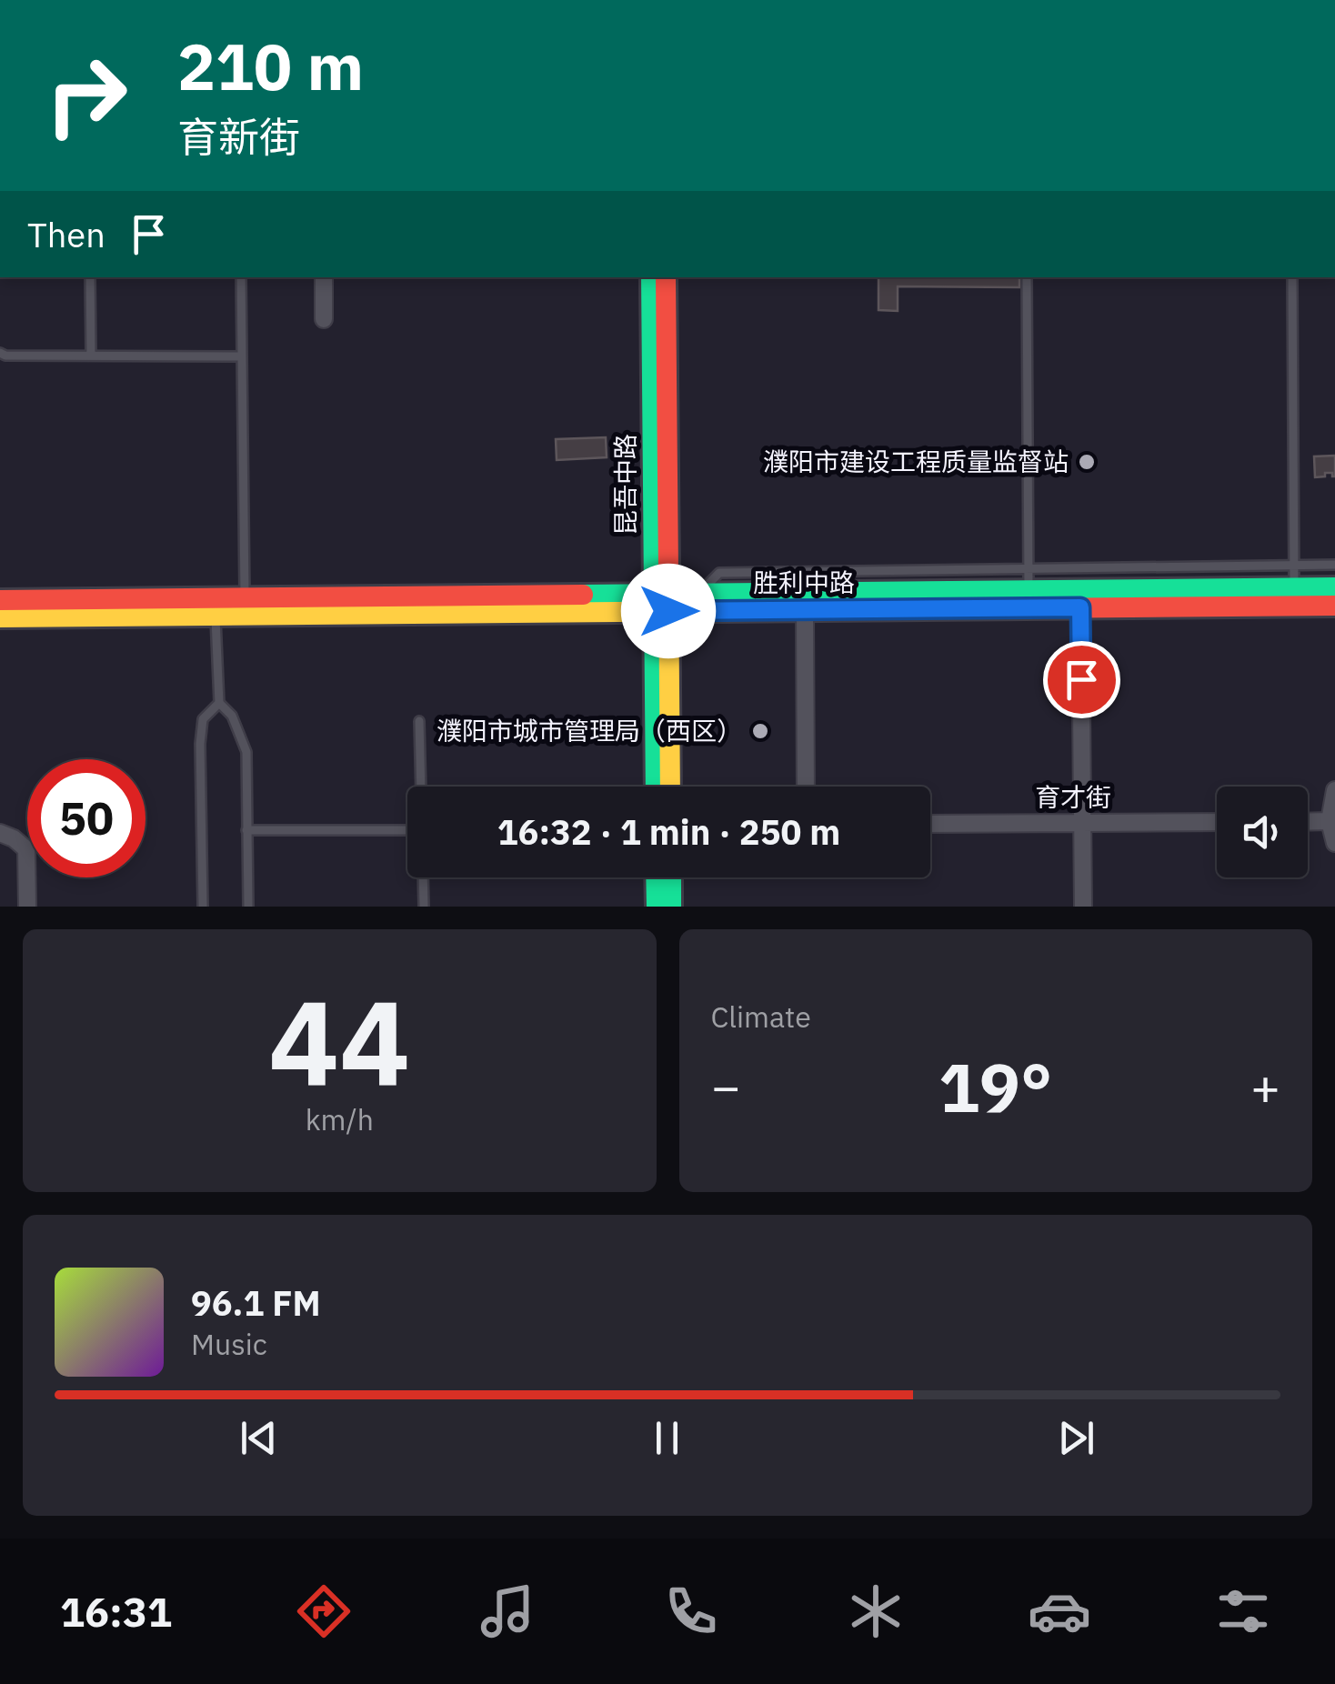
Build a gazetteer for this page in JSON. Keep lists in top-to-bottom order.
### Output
{
  "streets": {
    "main road": ["昆吾中路", "胜利中路"],
    "street": ["育才街"]
  },
  "crossings": [
    ["昆吾中路", "胜利中路"]
  ],
  "places": ["濮阳市建设工程质量监督站", "濮阳市城市管理局（西区）"],
  "page": {
    "turn": ["210 m", "育新街"],
    "then": "Then",
    "limit": "50",
    "trip": "16:32 · 1 min · 250 m",
    "tile": [
      ["44", "km/h"],
      "Climate"
    ],
    "heat": ["−", "19°", "+"],
    "song": ["96.1 FM", "Music"],
    "tabs": "16:31"
  }
}
